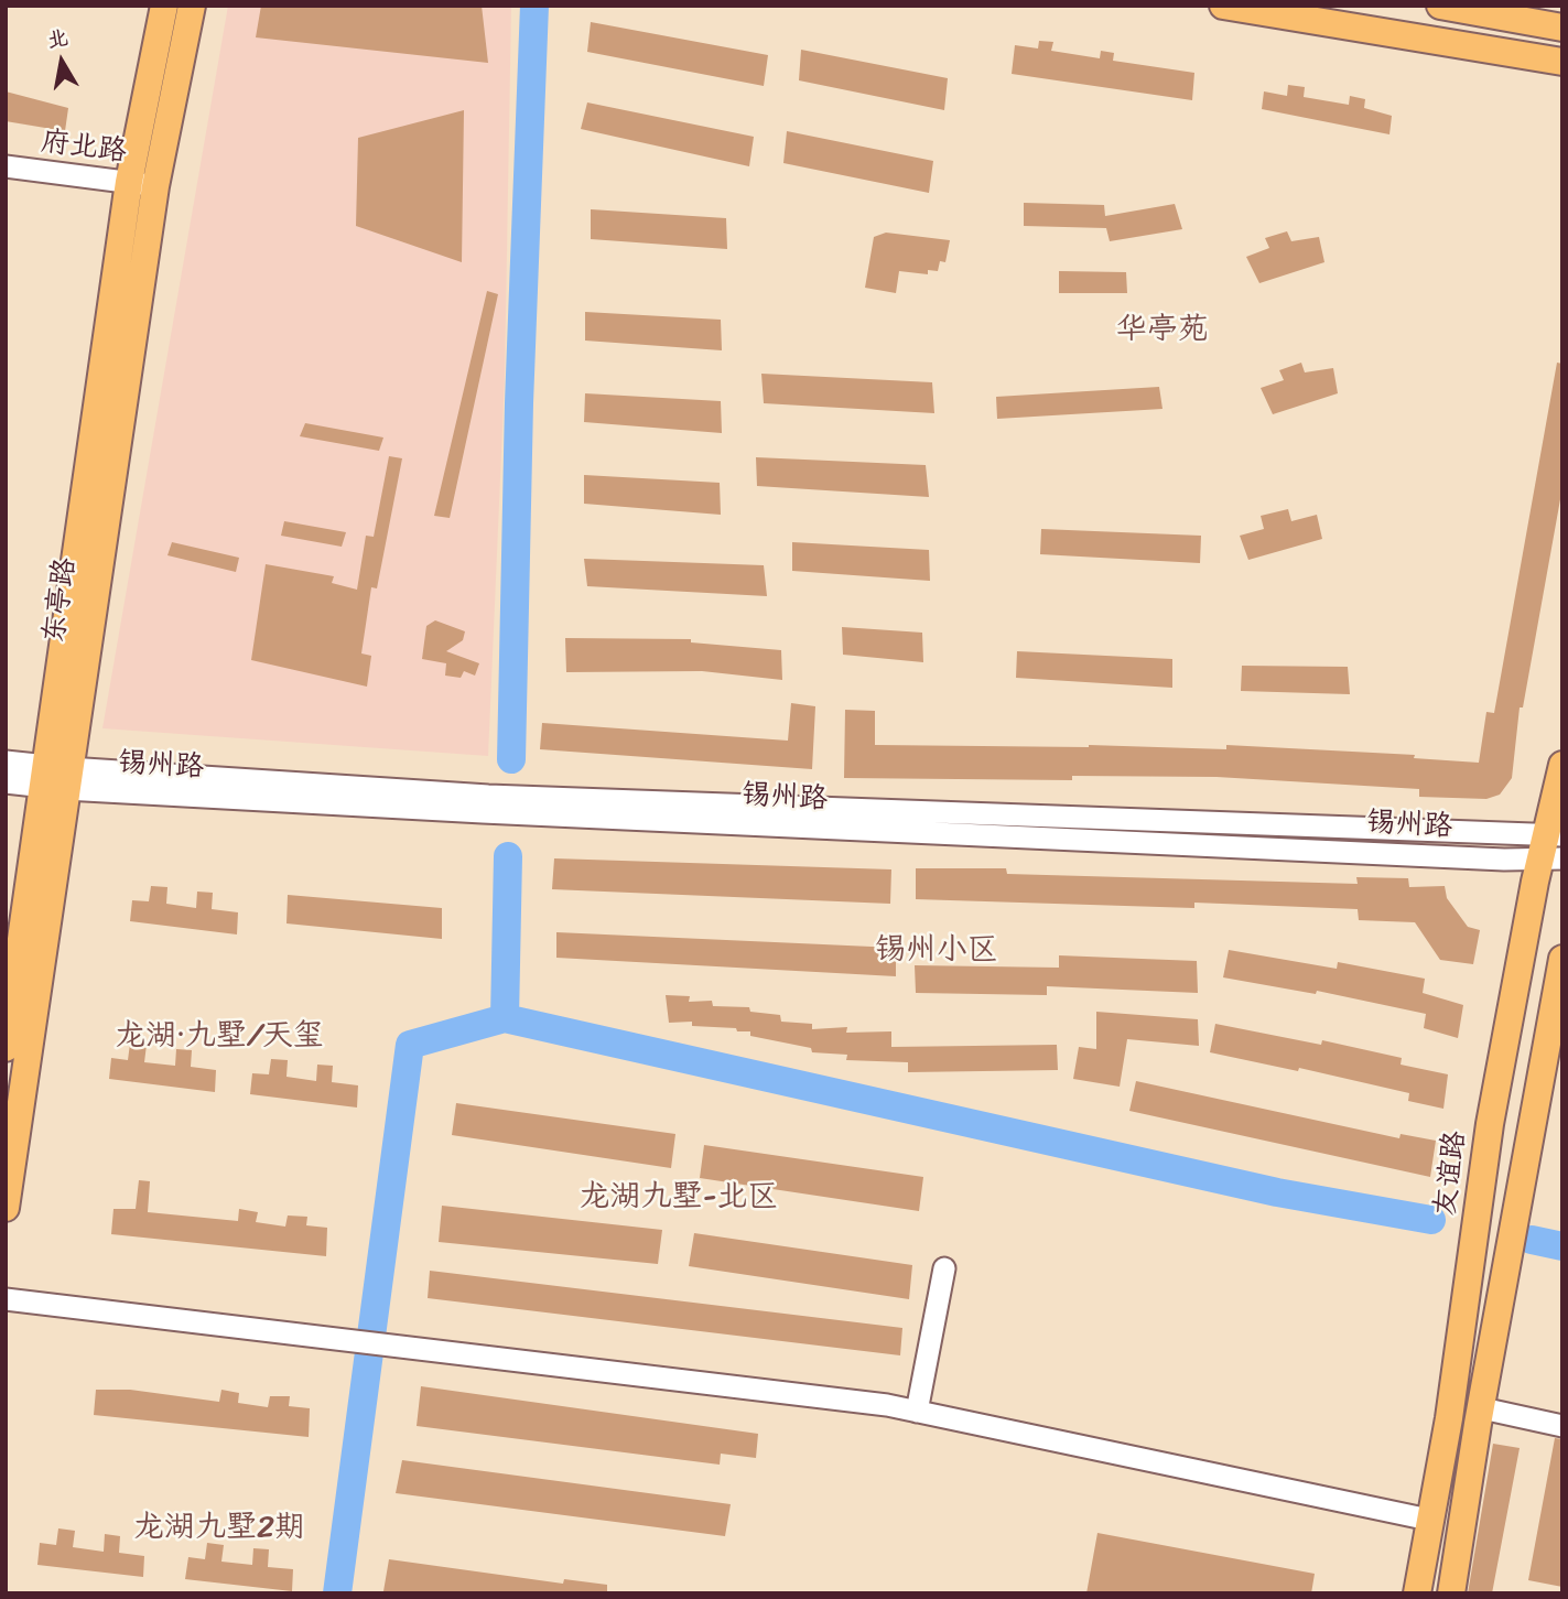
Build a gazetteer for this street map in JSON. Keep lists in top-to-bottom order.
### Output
{
  "streets": {
    "main road": ["东亭路", "友谊路"],
    "street": ["府北路", "锡州路"]
  },
  "crossings": [
    ["府北路", "东亭路"],
    ["东亭路", "锡州路"],
    ["锡州路", "友谊路"]
  ],
  "districts": [
    "华亭苑",
    "锡州小区",
    "龙湖·九墅/天玺",
    "龙湖九墅-北区",
    "龙湖九墅2期"
  ],
  "north": "top"
}
